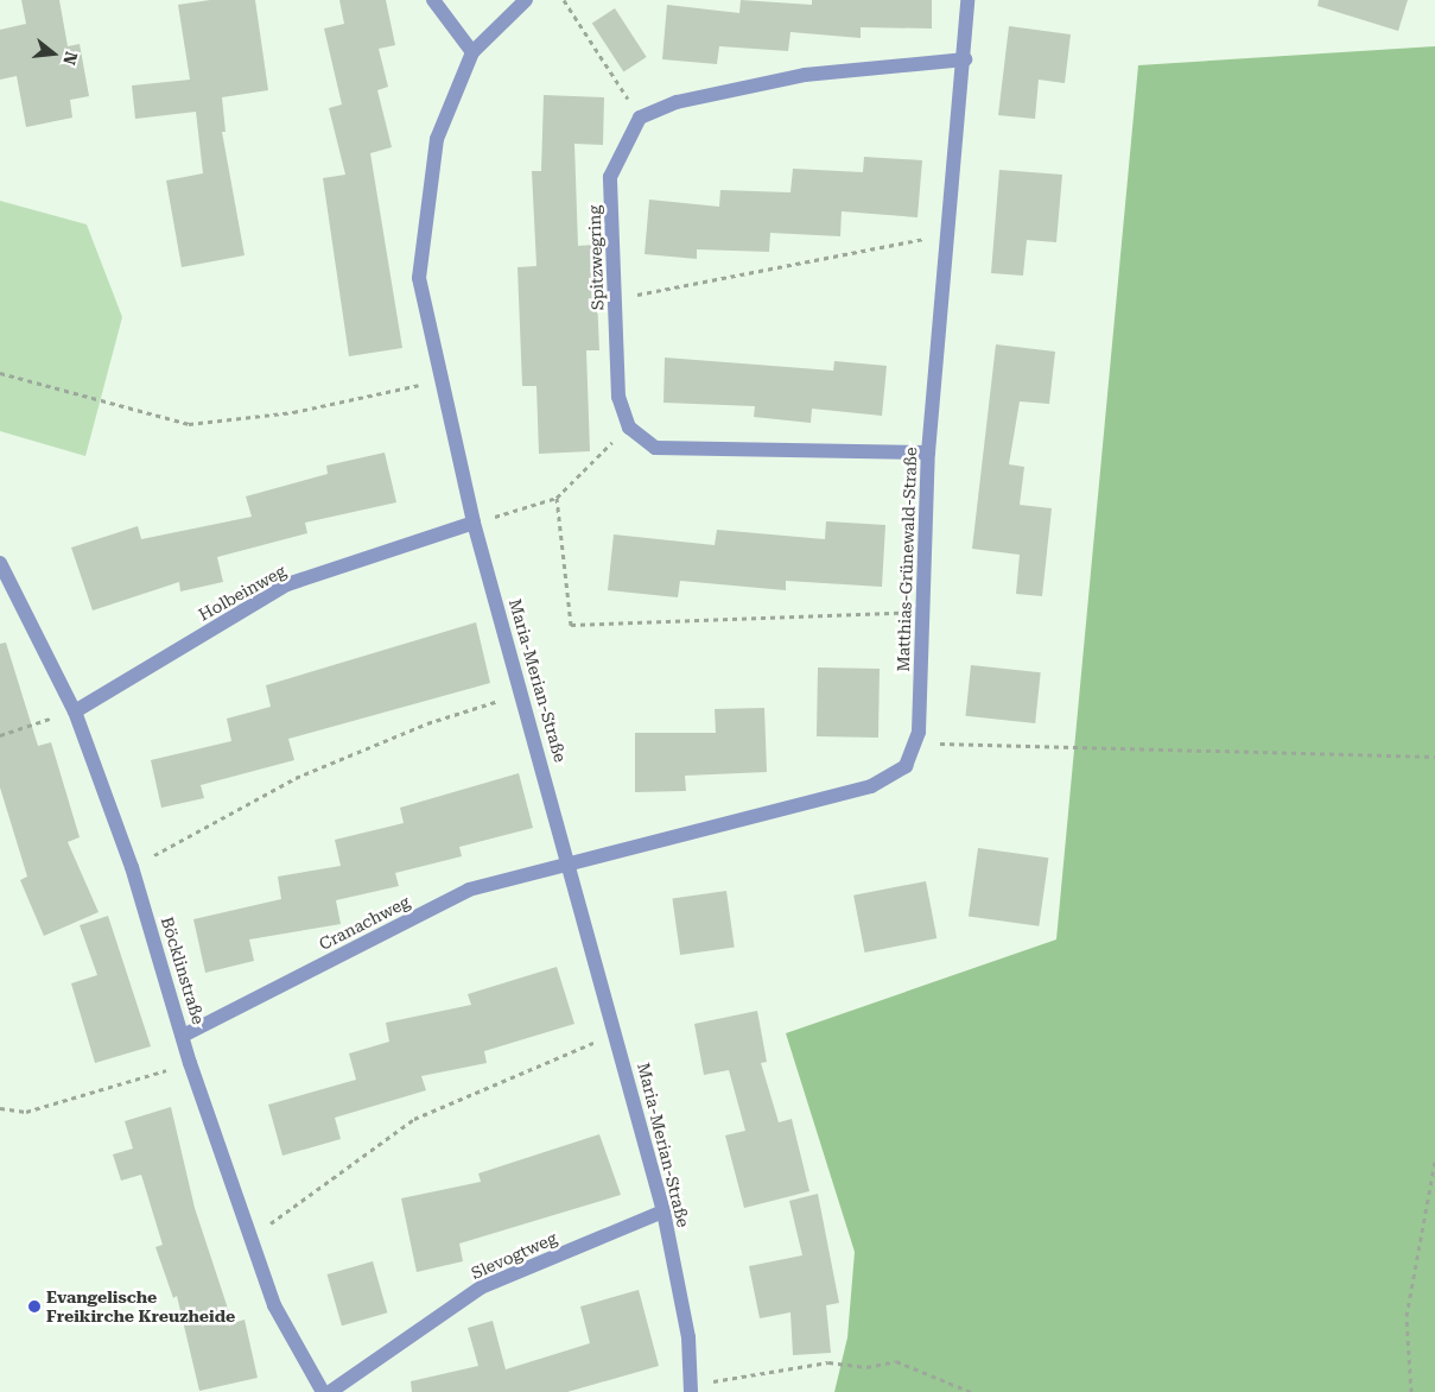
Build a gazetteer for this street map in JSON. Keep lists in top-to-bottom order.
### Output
{
  "streets": {
    "street": [
      "Spitzwegring",
      "Matthias-Grünewald-Straße",
      "Holbeinweg",
      "Maria-Merian-Straße",
      "Cranachweg",
      "Böcklinstraße",
      "Slevogtweg"
    ]
  },
  "crossings": [
    ["Matthias-Grünewald-Straße", "Maria-Merian-Straße"],
    ["Matthias-Grünewald-Straße", "Cranachweg"],
    ["Holbeinweg", "Maria-Merian-Straße"],
    ["Holbeinweg", "Böcklinstraße"],
    ["Maria-Merian-Straße", "Cranachweg"],
    ["Maria-Merian-Straße", "Slevogtweg"],
    ["Cranachweg", "Böcklinstraße"]
  ],
  "places": ["Evangelische Freikirche Kreuzheide"],
  "north": "right"
}
